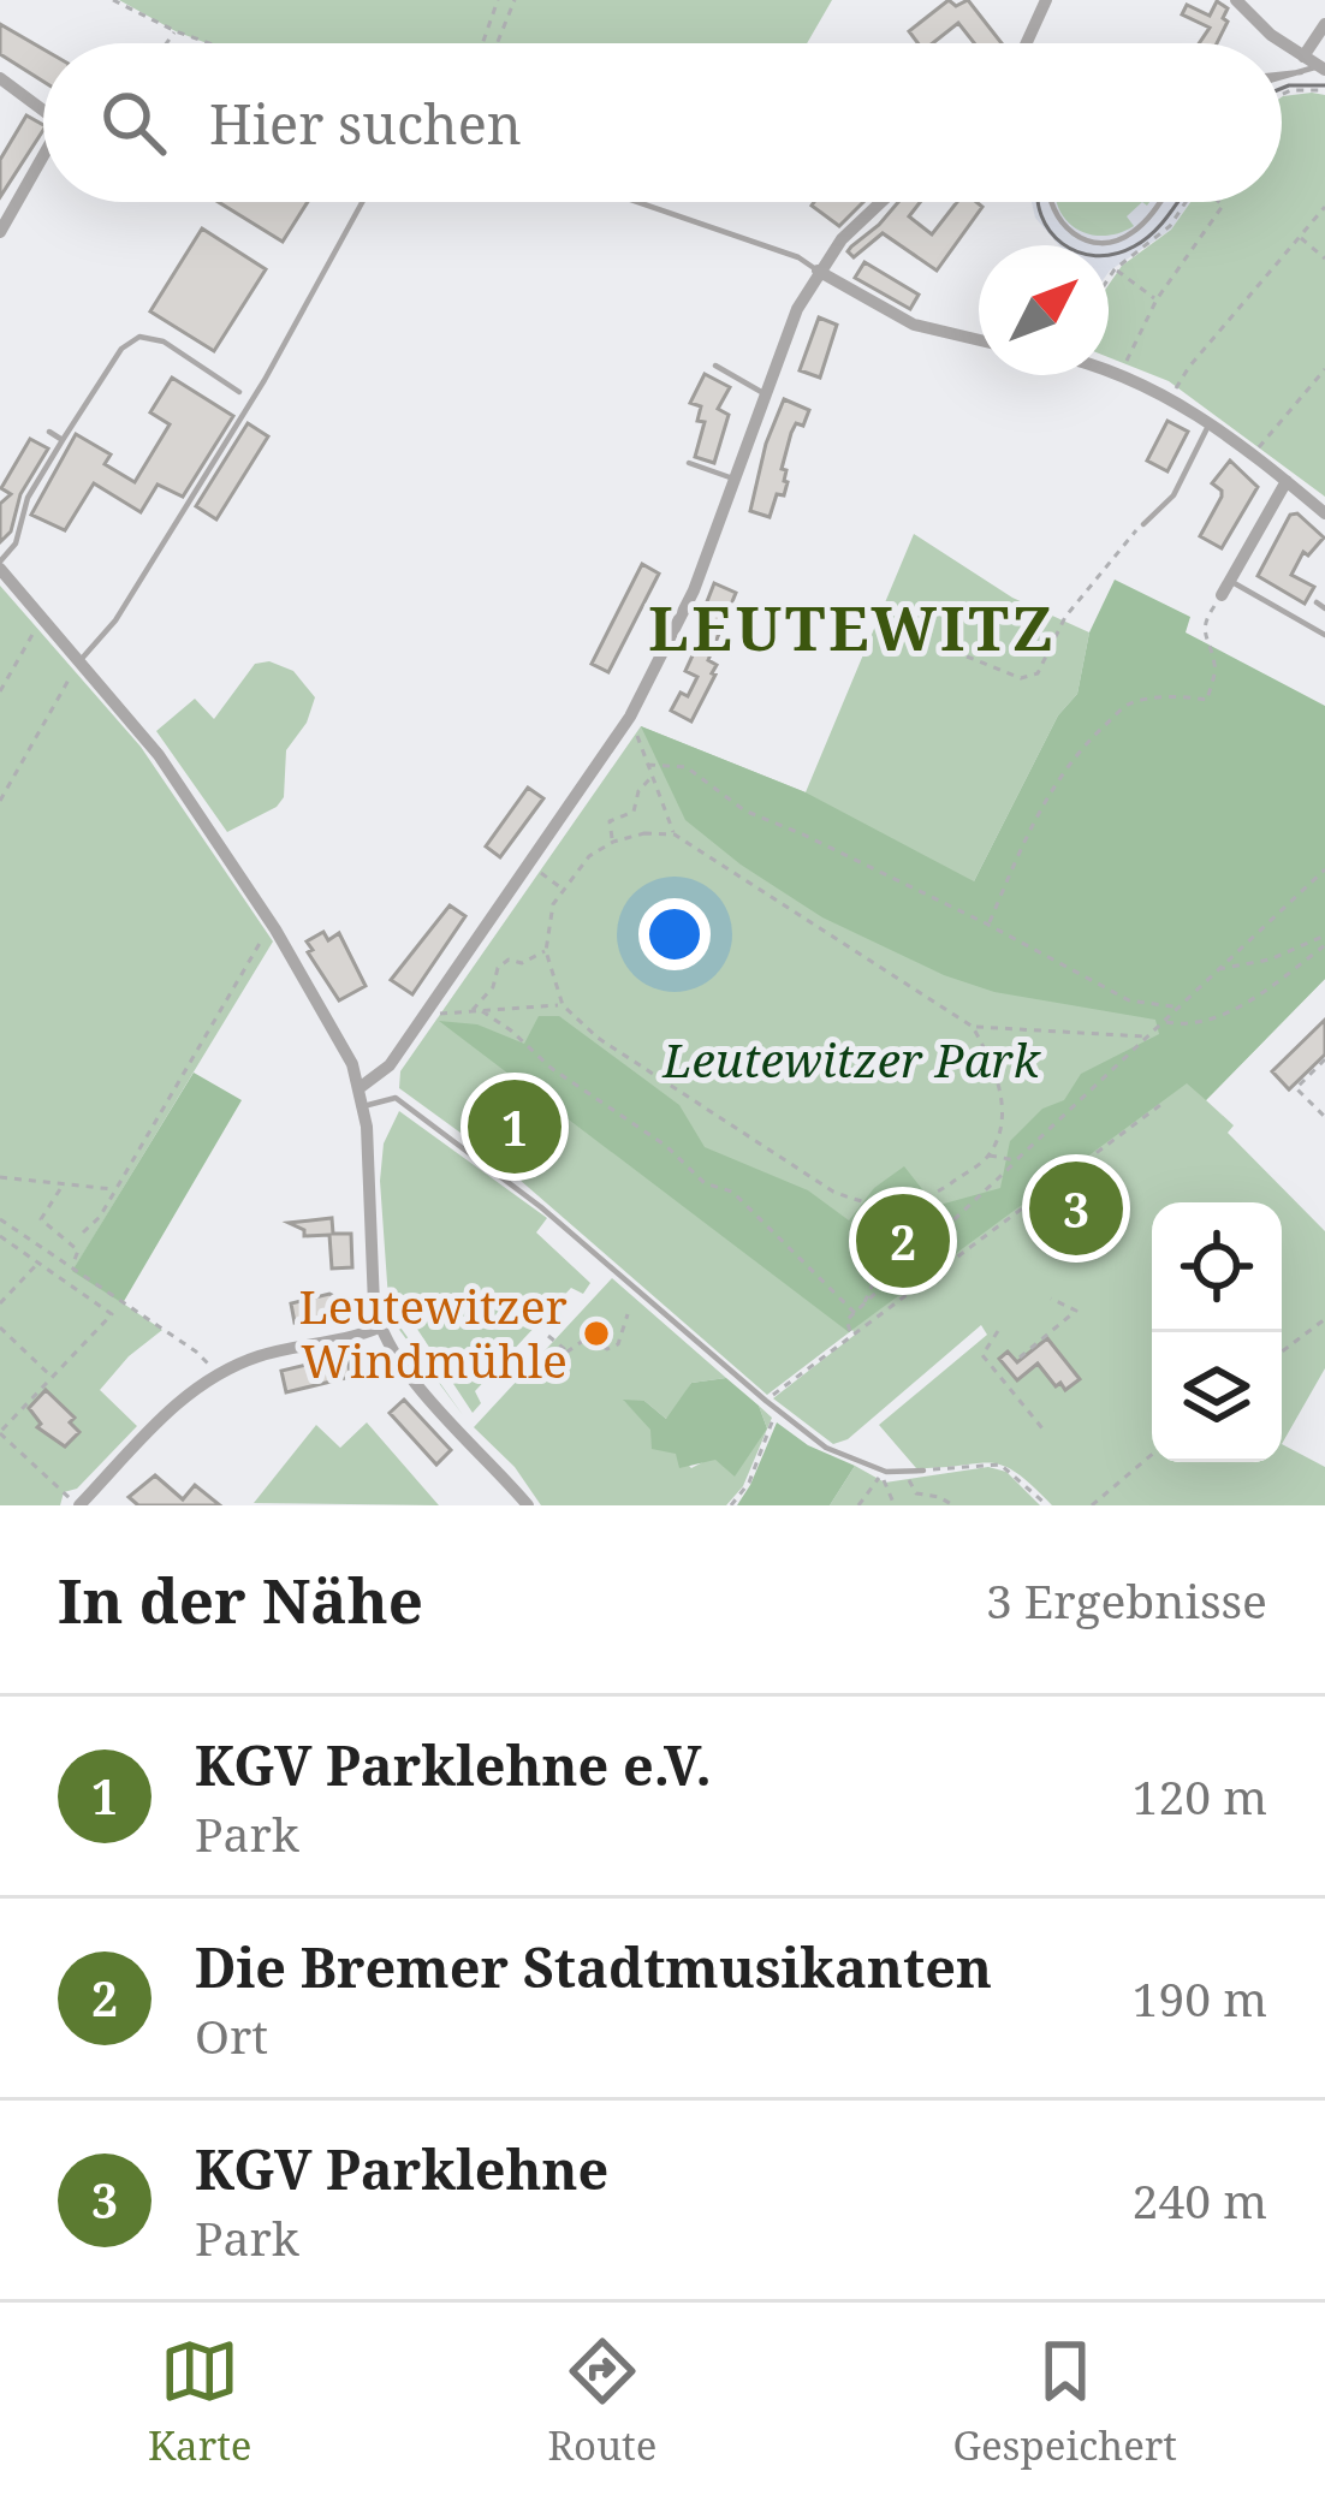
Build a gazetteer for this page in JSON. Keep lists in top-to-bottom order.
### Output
{
  "districts": ["LEUTEWITZ"],
  "parks": ["Leutewitzer Park"],
  "places": ["Leutewitzer Windmühle"],
  "north": "top right",
  "page": {
    "search": "Hier suchen",
    "pins": ["1", "3", "2"],
    "heading": ["In der Nähe", "3 Ergebnisse"],
    "list": [
      {
        "mark": "1",
        "name": "KGV Parklehne e.V.",
        "note": "Park",
        "value": "120 m"
      },
      {
        "mark": "2",
        "name": "Die Bremer Stadtmusikanten",
        "note": "Ort",
        "value": "190 m"
      },
      {
        "mark": "3",
        "name": "KGV Parklehne",
        "note": "Park",
        "value": "240 m"
      }
    ],
    "nav": ["Karte", "Route", "Gespeichert"]
  }
}
